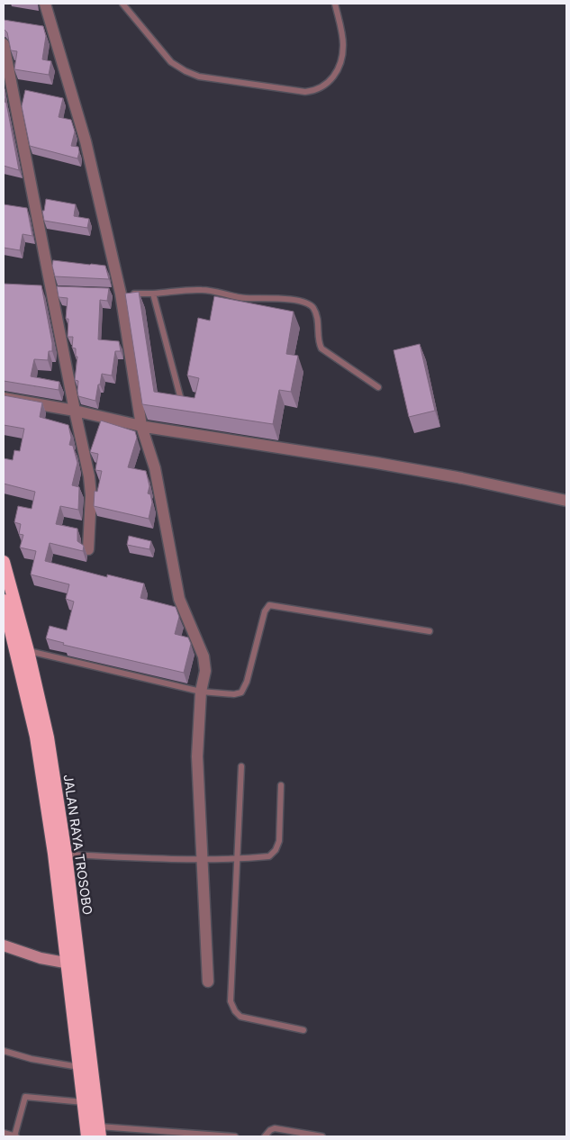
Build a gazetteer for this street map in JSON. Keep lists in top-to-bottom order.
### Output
{
  "streets": {
    "highway": ["JALAN RAYA TROSOBO"]
  }
}
